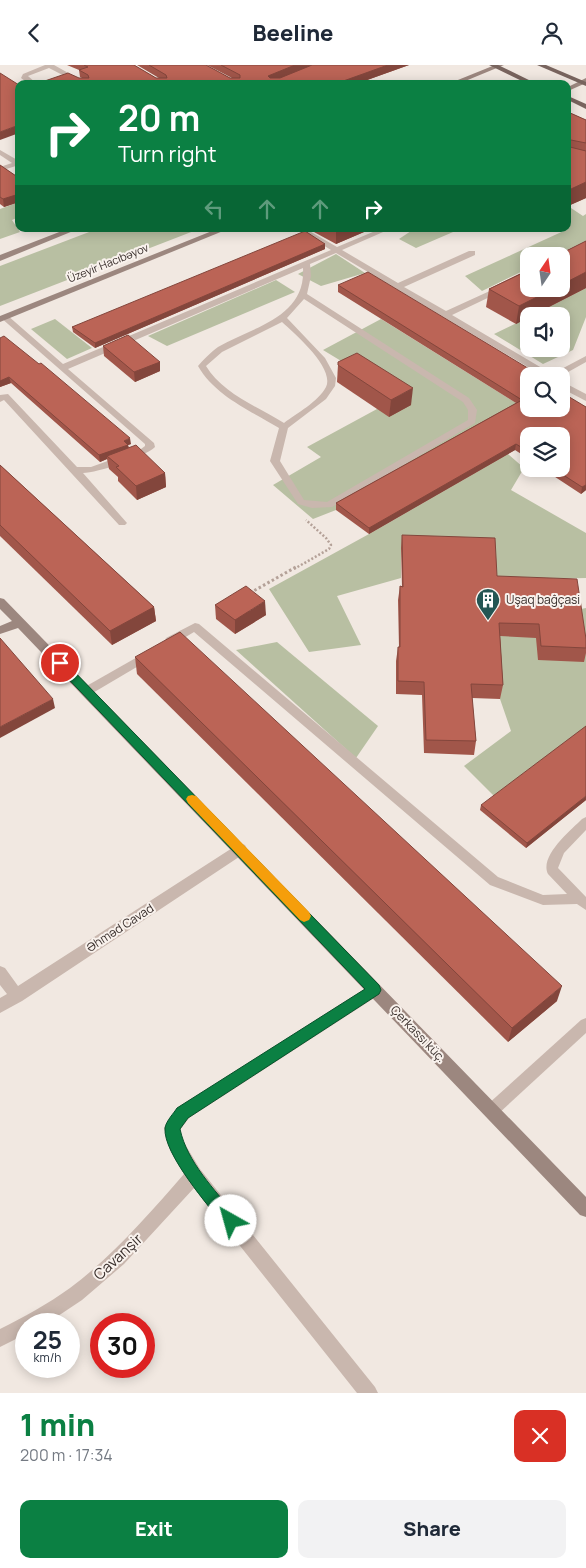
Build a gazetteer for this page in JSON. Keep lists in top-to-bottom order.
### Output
{
  "streets": {
    "street": [
      "Üzeyir Hacıbəyov",
      "Əhməd Cavad",
      "Çerkassı küç.",
      "Cavanşir"
    ]
  },
  "crossings": [
    ["Əhməd Cavad", "Çerkassı küç."]
  ],
  "places": {
    "building": ["Uşaq bağçasi"]
  },
  "north": "top",
  "page": {
    "header": "Beeline",
    "turn": ["20 m", "Turn right"],
    "speed": "25 km/h",
    "limit": "30",
    "heading": ["1 min", "200 m · 17:34"],
    "buttons": ["Exit", "Share"]
  }
}
